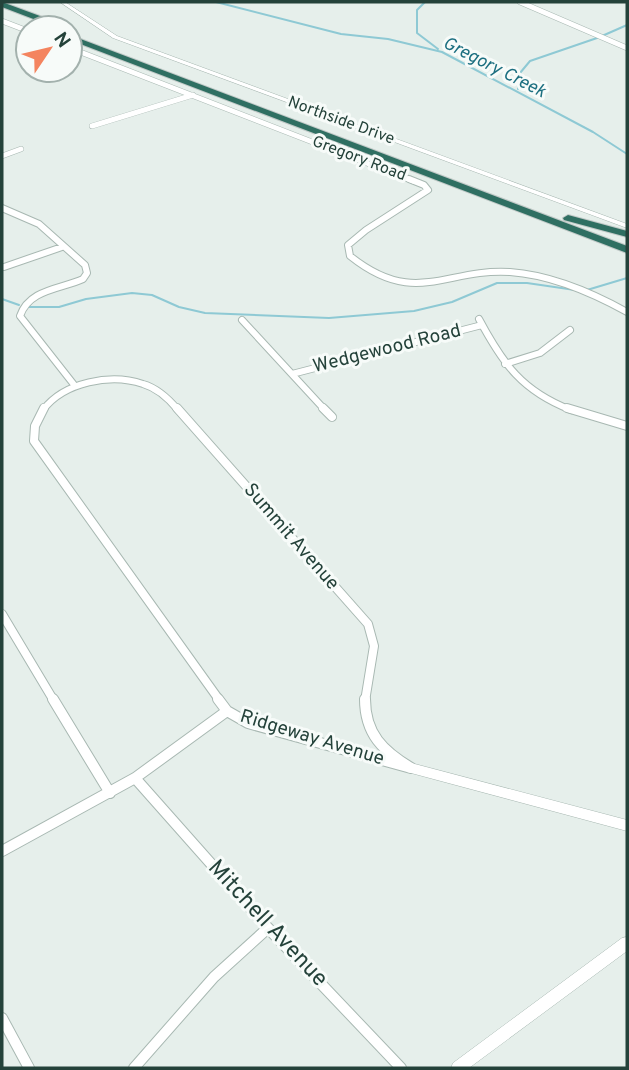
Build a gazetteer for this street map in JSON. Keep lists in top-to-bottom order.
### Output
{
  "streets": {
    "street": [
      "Northside Drive",
      "Gregory Road",
      "Wedgewood Road",
      "Summit Avenue",
      "Ridgeway Avenue",
      "Mitchell Avenue"
    ]
  },
  "crossings": [
    ["Summit Avenue", "Ridgeway Avenue"]
  ],
  "water": ["Gregory Creek"],
  "north": "top right"
}
